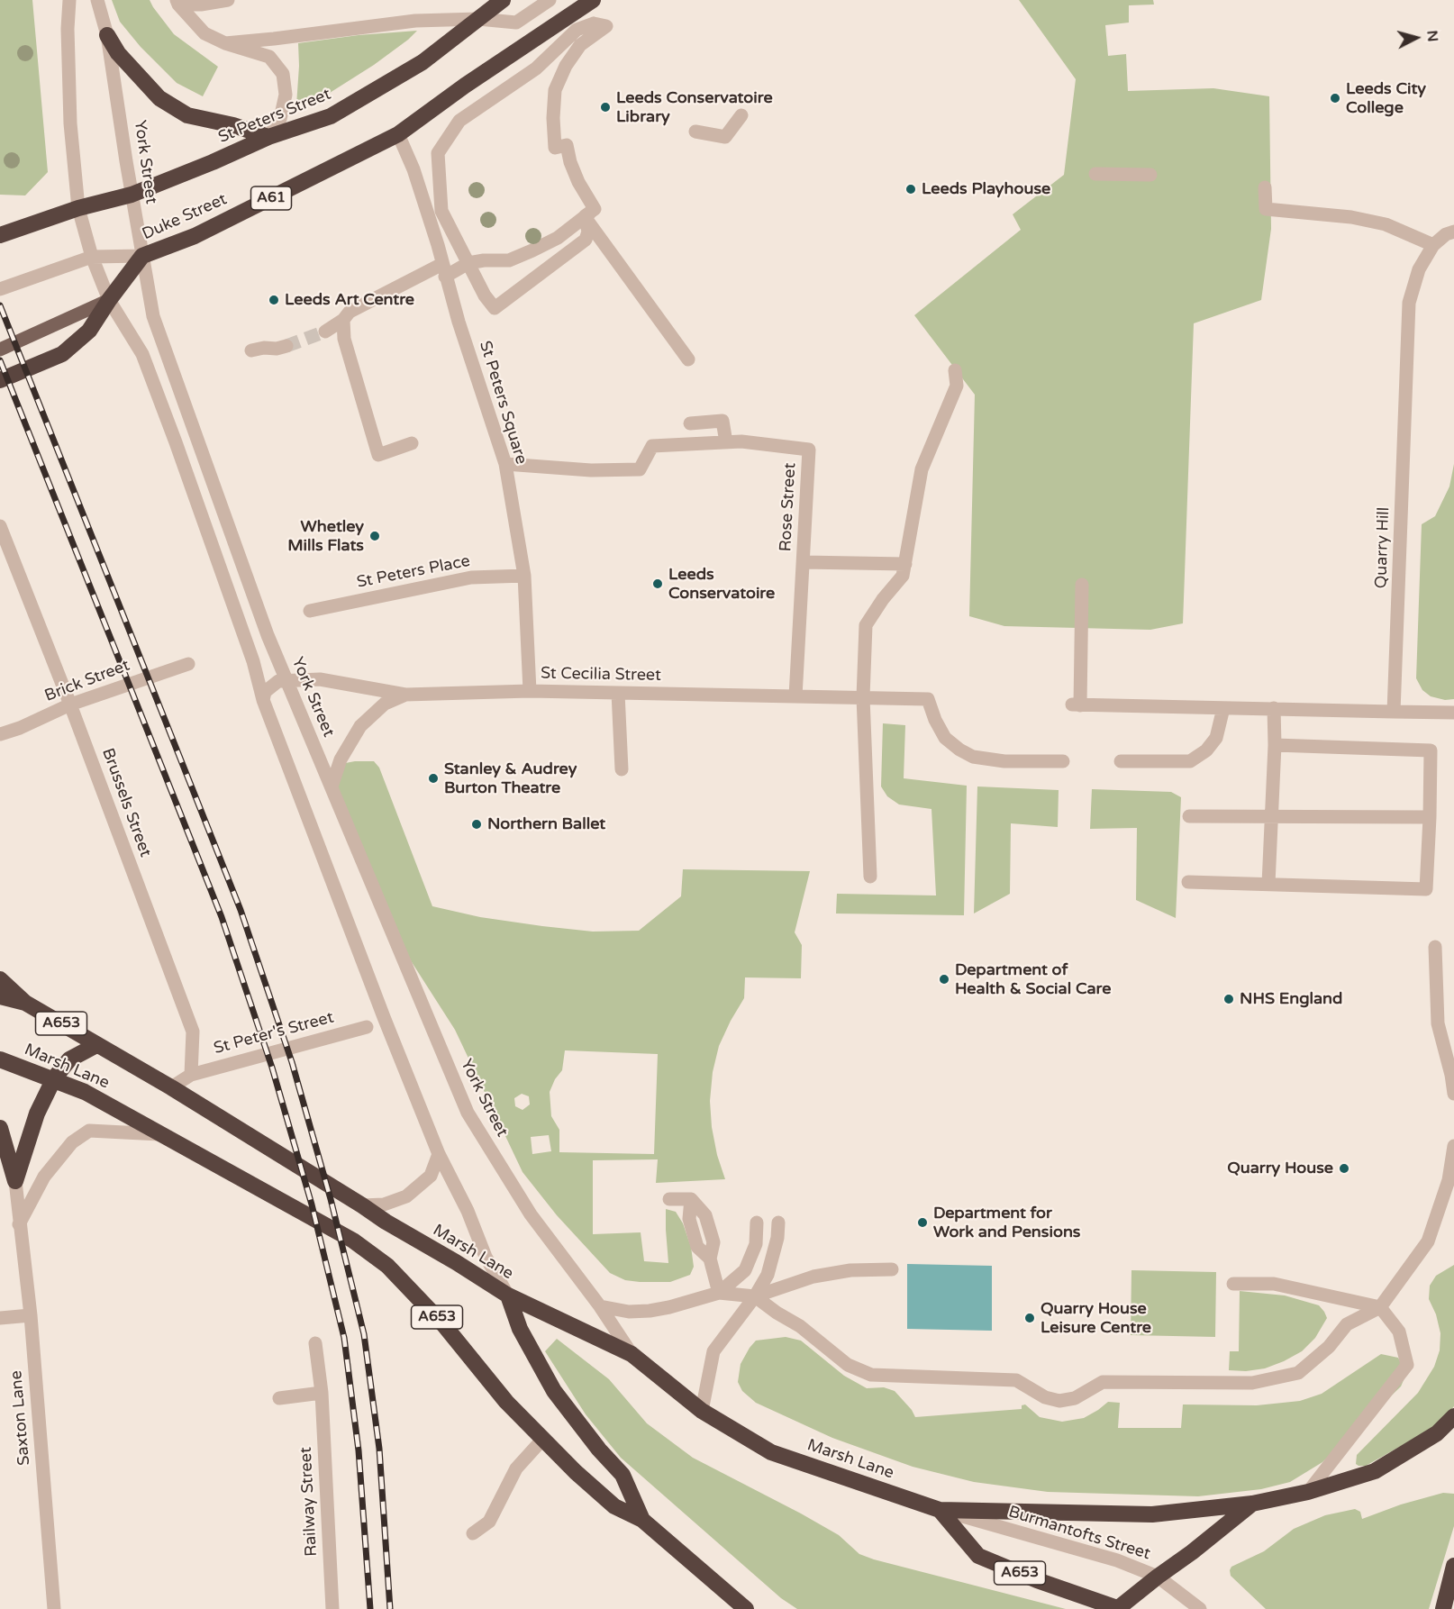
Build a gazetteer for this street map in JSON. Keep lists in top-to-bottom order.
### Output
{
  "streets": {
    "highway": [
      "St Peters Street",
      "A61",
      "Duke Street",
      "A653",
      "Marsh Lane"
    ],
    "street": [
      "York Street",
      "St Peters Square",
      "Rose Street",
      "Quarry Hill",
      "St Peters Place",
      "St Cecilia Street",
      "Brick Street",
      "Brussels Street",
      "St Peter's Street",
      "Saxton Lane",
      "Railway Street",
      "Burmantofts Street"
    ]
  },
  "crossings": [
    ["St Peters Street", "York Street"],
    ["York Street", "Duke Street"],
    ["York Street", "St Cecilia Street"],
    ["York Street", "Marsh Lane"],
    ["A61", "Duke Street"],
    ["A61", "St Peters Square"],
    ["Duke Street", "St Peters Square"],
    ["St Peters Square", "St Peters Place"],
    ["St Peters Square", "St Cecilia Street"],
    ["Rose Street", "St Cecilia Street"],
    ["Brick Street", "Brussels Street"],
    ["Brussels Street", "St Peter's Street"],
    ["A653", "Marsh Lane"],
    ["A653", "Burmantofts Street"],
    ["Marsh Lane", "Burmantofts Street"]
  ],
  "places": [
    "Leeds City College",
    "Leeds Conservatoire Library",
    "Leeds Playhouse",
    "Leeds Art Centre",
    "Whetley Mills Flats",
    "Leeds Conservatoire",
    "Stanley & Audrey Burton Theatre",
    "Northern Ballet",
    "Department of Health & Social Care",
    "NHS England",
    "Quarry House",
    "Department for Work and Pensions",
    "Quarry House Leisure Centre"
  ],
  "north": "right"
}
